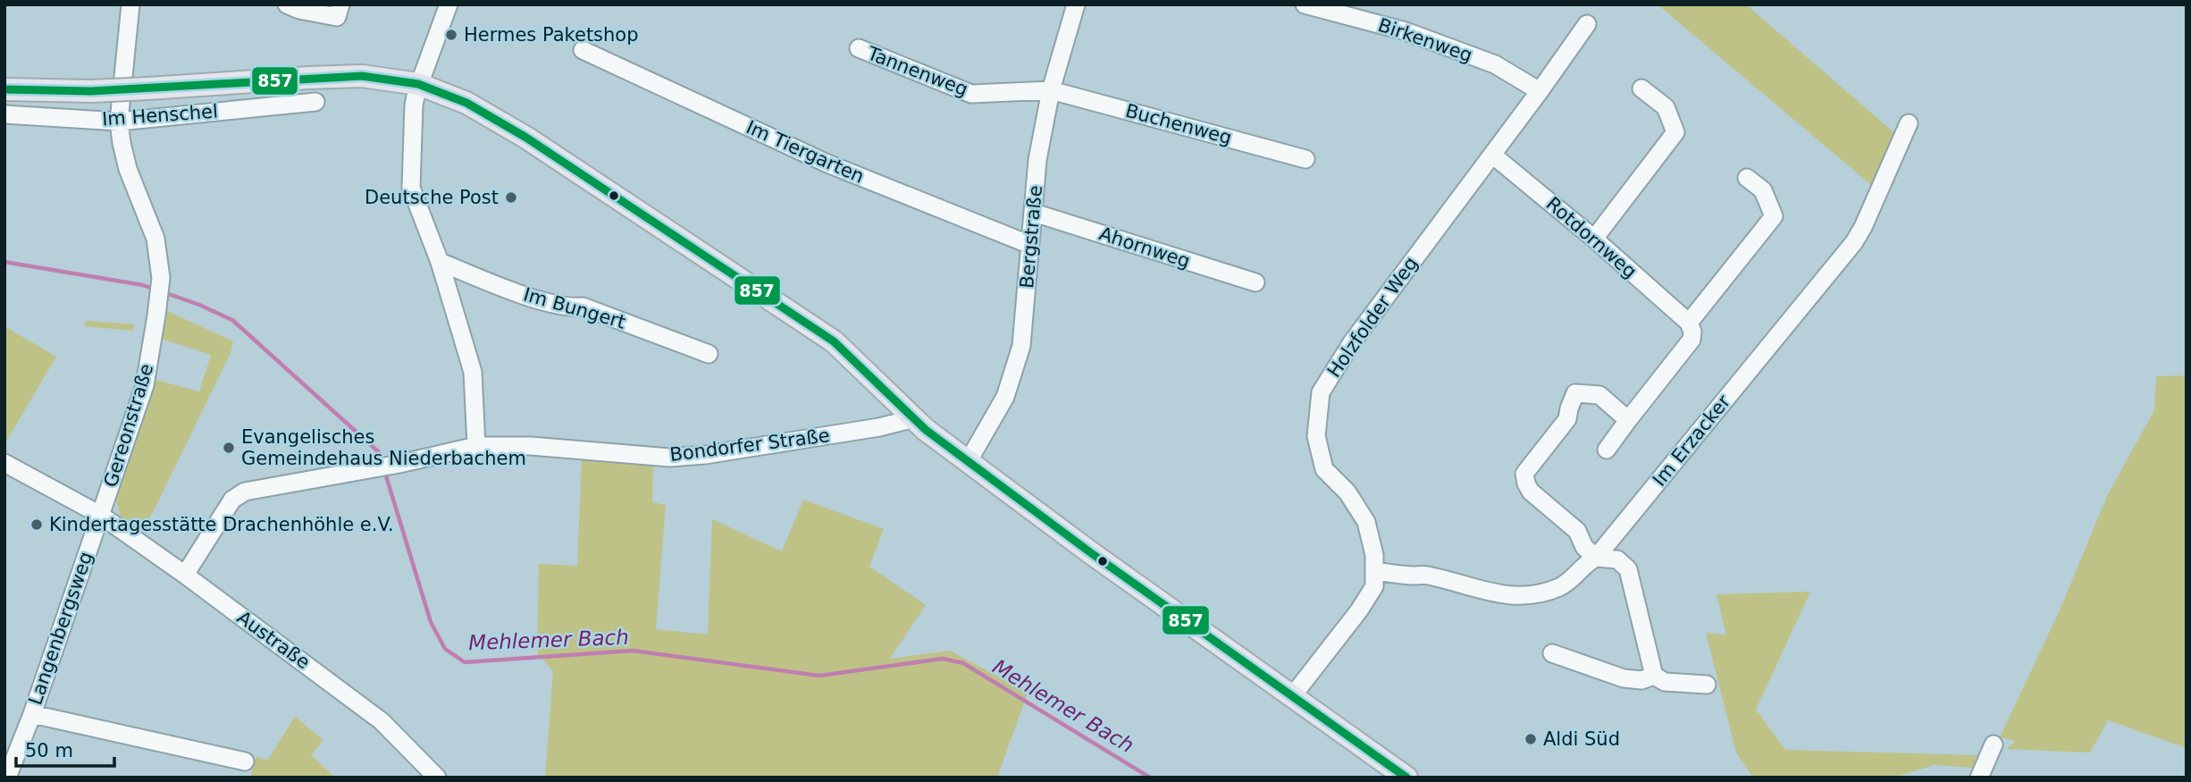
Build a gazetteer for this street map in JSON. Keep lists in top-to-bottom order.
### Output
{
  "streets": {
    "street": [
      "Birkenweg",
      "Tannenweg",
      "Im Henschel",
      "Buchenweg",
      "Im Tiergarten",
      "Bergstraße",
      "Rotdornweg",
      "Ahornweg",
      "Im Bungert",
      "Holzfolder Weg",
      "Gereonstraße",
      "Im Erzacker",
      "Bondorfer Straße",
      "Langenbergsweg",
      "Austraße"
    ]
  },
  "crossings": [
    ["Birkenweg", "Holzfolder Weg"],
    ["Tannenweg", "Buchenweg"],
    ["Tannenweg", "Bergstraße"],
    ["Im Henschel", "Gereonstraße"],
    ["Buchenweg", "Bergstraße"],
    ["Im Tiergarten", "Bergstraße"],
    ["Bergstraße", "Ahornweg"],
    ["Rotdornweg", "Holzfolder Weg"],
    ["Holzfolder Weg", "Im Erzacker"],
    ["Gereonstraße", "Langenbergsweg"],
    ["Gereonstraße", "Austraße"],
    ["Bondorfer Straße", "Austraße"],
    ["Langenbergsweg", "Austraße"]
  ],
  "water": ["Mehlemer Bach"],
  "places": [
    "Hermes Paketshop",
    "Deutsche Post",
    "Evangelisches Gemeindehaus Niederbachem",
    "Kindertagesstätte Drachenhöhle e.V.",
    "Aldi Süd"
  ],
  "lines": ["transit line 857"],
  "scale_bar": "50 m"
}
